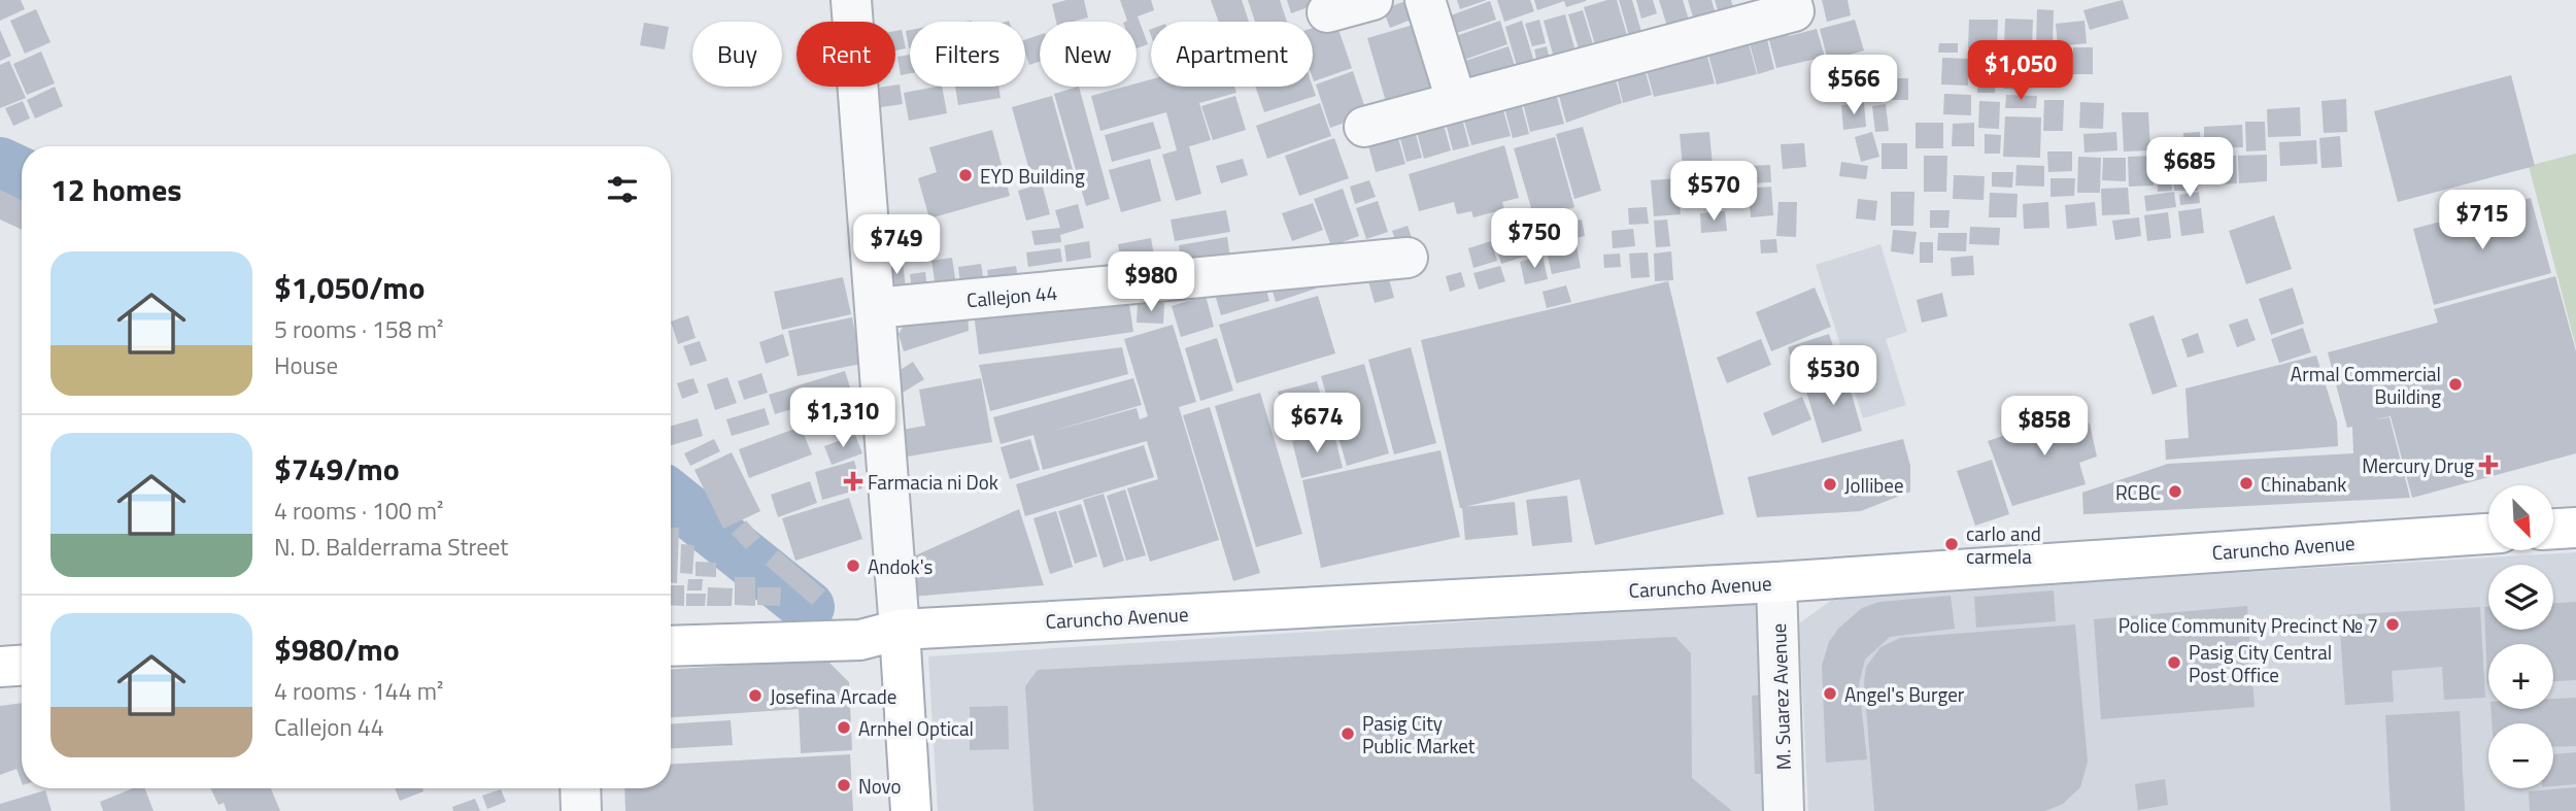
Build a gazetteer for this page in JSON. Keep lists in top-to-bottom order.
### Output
{
  "streets": {
    "main road": ["Caruncho Avenue"],
    "street": ["Callejon 44", "M. Suarez Avenue"]
  },
  "crossings": [
    ["Caruncho Avenue", "M. Suarez Avenue"]
  ],
  "places": {
    "other": [
      "EYD Building",
      "Armal Commercial Building",
      "Chinabank",
      "Jollibee",
      "RCBC",
      "carlo and carmela",
      "Andok's",
      "Police Community Precinct № 7",
      "Pasig City Central Post Office",
      "Angel's Burger",
      "Josefina Arcade",
      "Arnhel Optical",
      "Pasig City Public Market",
      "Novo"
    ],
    "health": ["Mercury Drug", "Farmacia ni Dok"]
  },
  "north": "bottom right",
  "page": {
    "chip": [
      "Buy",
      "Rent",
      "Filters",
      "New",
      "Apartment"
    ],
    "price": [
      "$1,050",
      "$566",
      "$685",
      "$570",
      "$715",
      "$750",
      "$749",
      "$980",
      "$530",
      "$1,310",
      "$674",
      "$858"
    ],
    "heading": "12 homes",
    "list": [
      {
        "name": "$1,050/mo",
        "note": "5 rooms · 158 m² · House"
      },
      {
        "name": "$749/mo",
        "note": "4 rooms · 100 m² · N. D. Balderrama Street"
      },
      {
        "name": "$980/mo",
        "note": "4 rooms · 144 m² · Callejon 44"
      }
    ],
    "map_buttons": ["+", "−"]
  }
}
